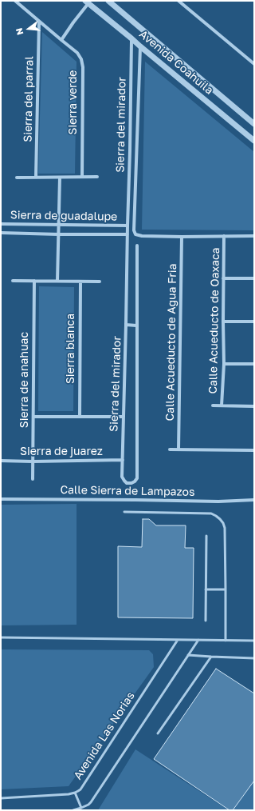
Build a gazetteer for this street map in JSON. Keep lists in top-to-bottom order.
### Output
{
  "streets": {
    "street": [
      "Avenida Coahuila",
      "Sierra del parral",
      "Sierra verde",
      "Sierra del mirador",
      "Sierra de guadalupe",
      "Calle Acueducto de Oaxaca",
      "Calle Acueducto de Agua Fria",
      "Sierra blanca",
      "Sierra de anahuac",
      "Sierra de juarez",
      "Calle Sierra de Lampazos"
    ],
    "lane": ["Avenida Las Norias"]
  },
  "crossings": [
    ["Avenida Coahuila", "Sierra del mirador"],
    ["Sierra del parral", "Sierra verde"],
    ["Sierra del mirador", "Sierra de guadalupe"],
    ["Sierra del mirador", "Calle Acueducto de Agua Fria"],
    ["Sierra del mirador", "Sierra de juarez"],
    ["Sierra de anahuac", "Sierra de juarez"]
  ],
  "north": "left"
}
